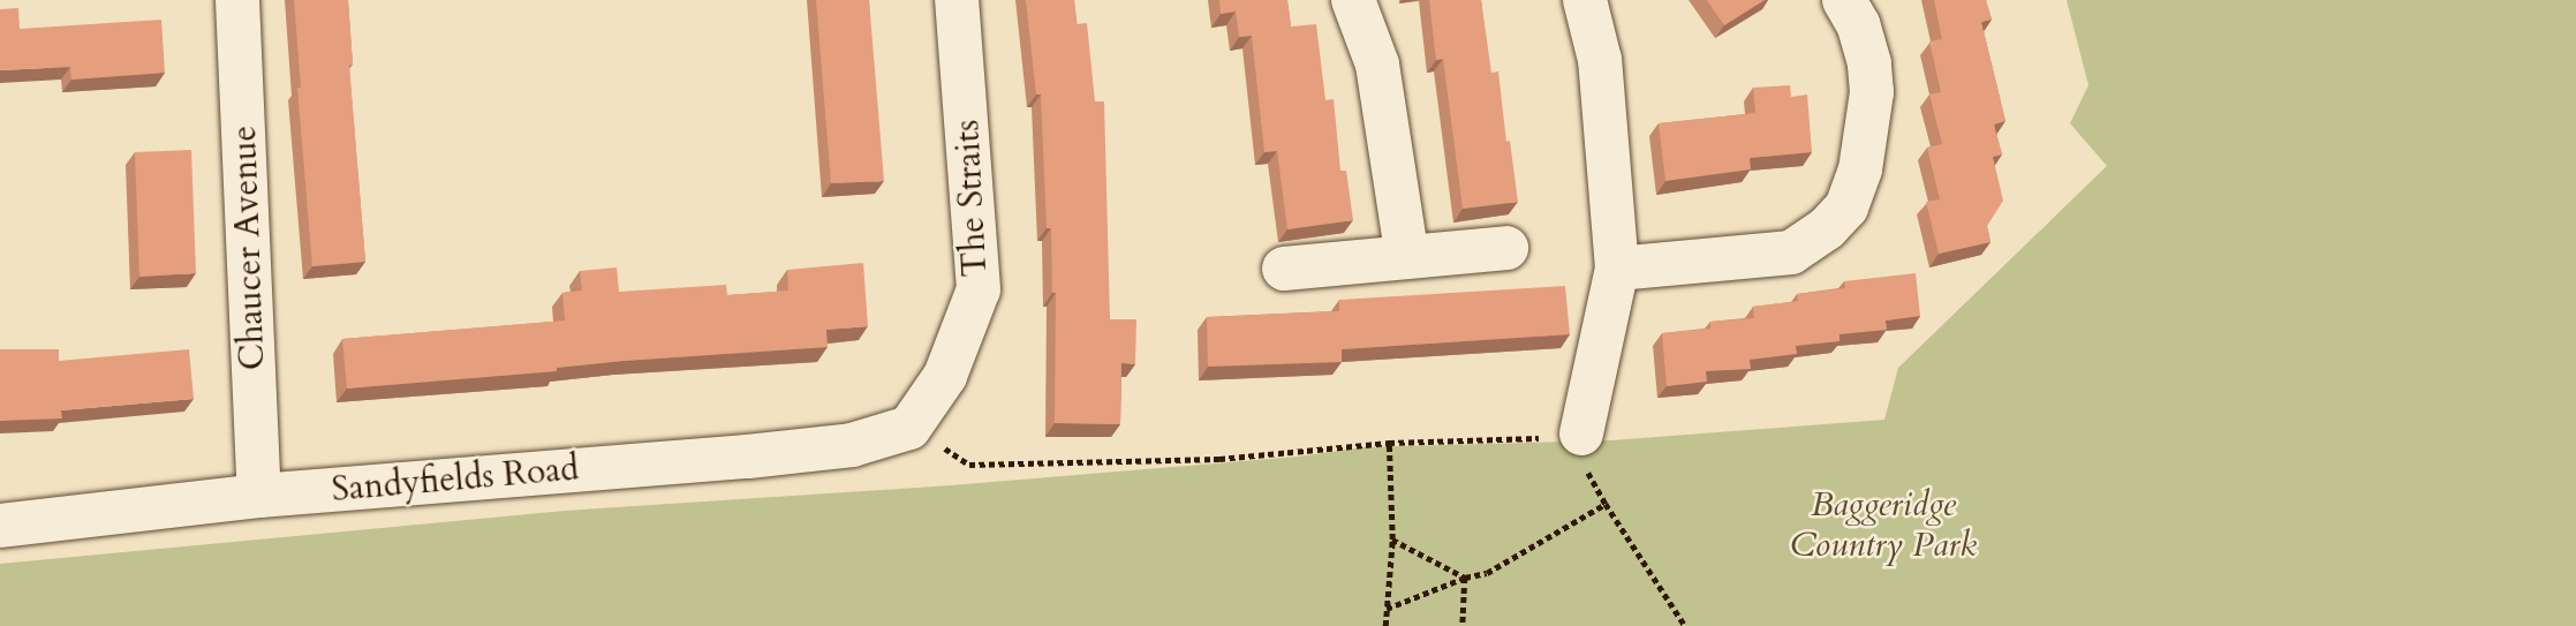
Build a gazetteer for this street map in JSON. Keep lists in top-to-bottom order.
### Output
{
  "streets": {
    "street": ["The Straits", "Chaucer Avenue", "Sandyfields Road"]
  },
  "crossings": [
    ["The Straits", "Sandyfields Road"],
    ["Chaucer Avenue", "Sandyfields Road"]
  ],
  "parks": ["Baggeridge Country Park"]
}
